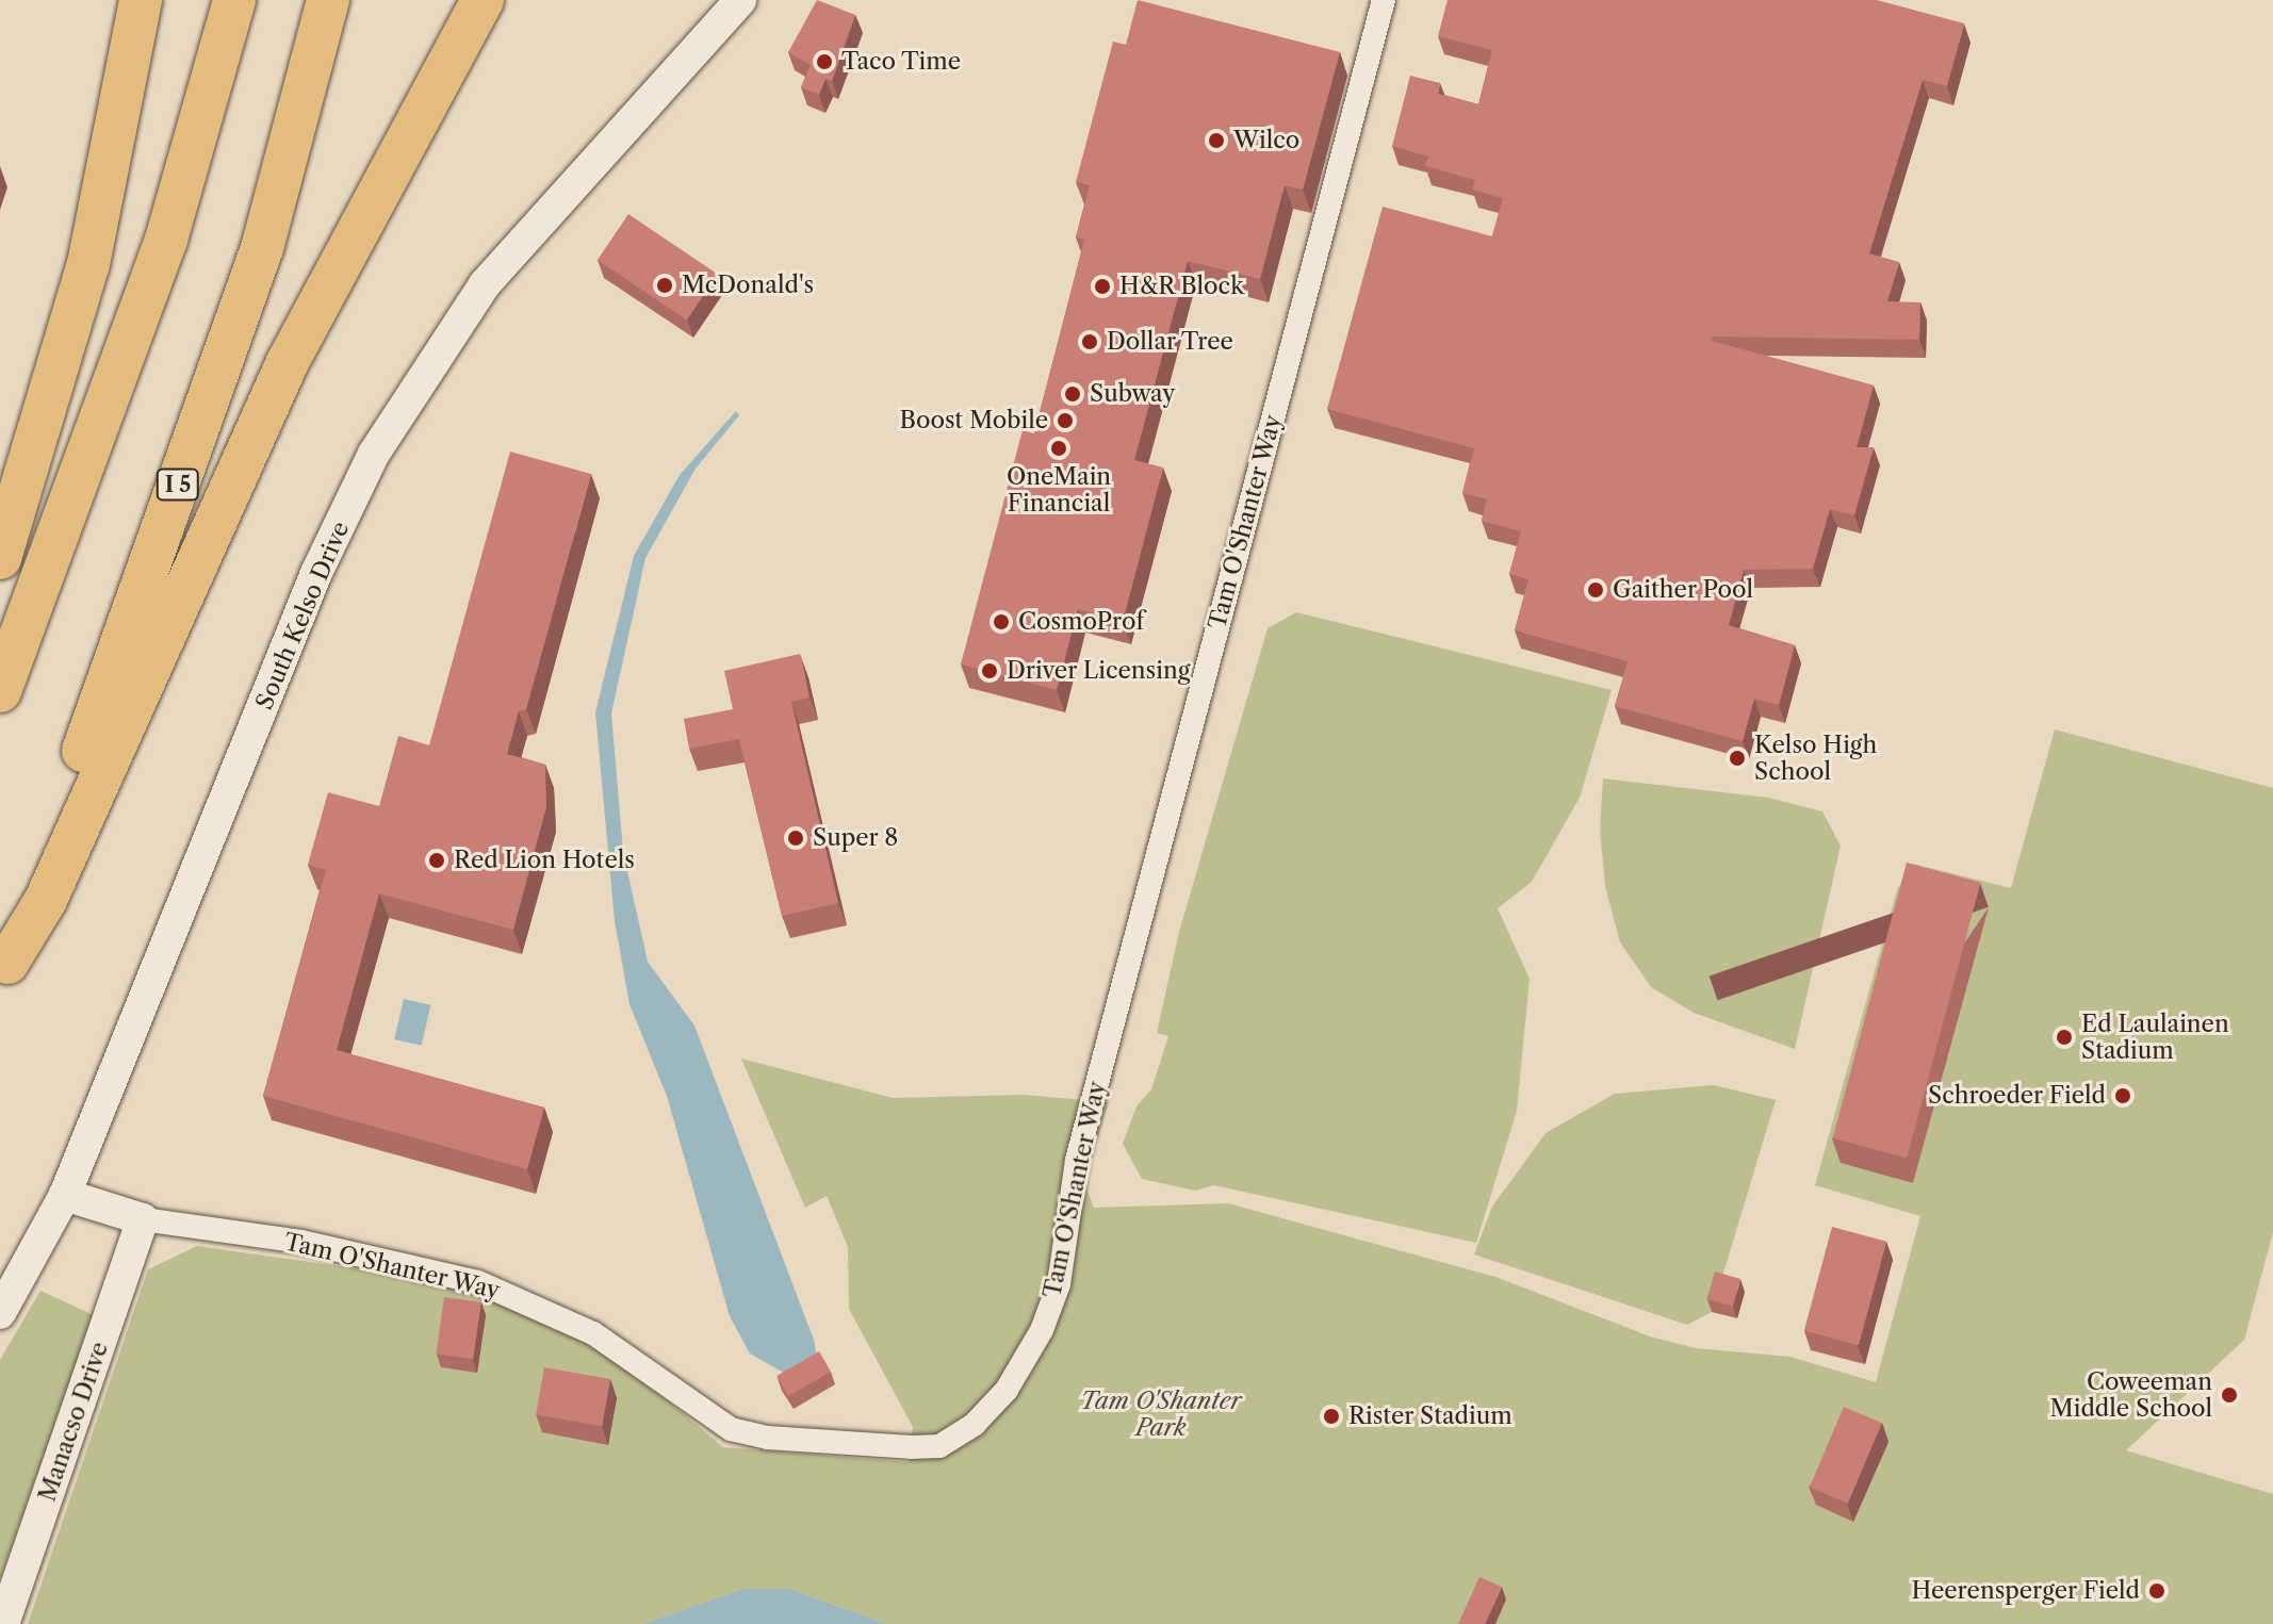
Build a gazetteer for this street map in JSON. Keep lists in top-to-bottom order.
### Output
{
  "streets": {
    "highway": ["I 5"],
    "main road": ["Tam O'Shanter Way", "South Kelso Drive", "Manacso Drive"]
  },
  "crossings": [
    ["Tam O'Shanter Way", "South Kelso Drive"],
    ["Tam O'Shanter Way", "Manacso Drive"]
  ],
  "parks": ["Tam O'Shanter Park"],
  "places": [
    "Taco Time",
    "Wilco",
    "McDonald's",
    "H&R Block",
    "Dollar Tree",
    "Subway",
    "Boost Mobile",
    "OneMain Financial",
    "Gaither Pool",
    "CosmoProf",
    "Driver Licensing",
    "Kelso High School",
    "Super 8",
    "Red Lion Hotels",
    "Ed Laulainen Stadium",
    "Schroeder Field",
    "Coweeman Middle School",
    "Rister Stadium",
    "Heerensperger Field"
  ]
}
